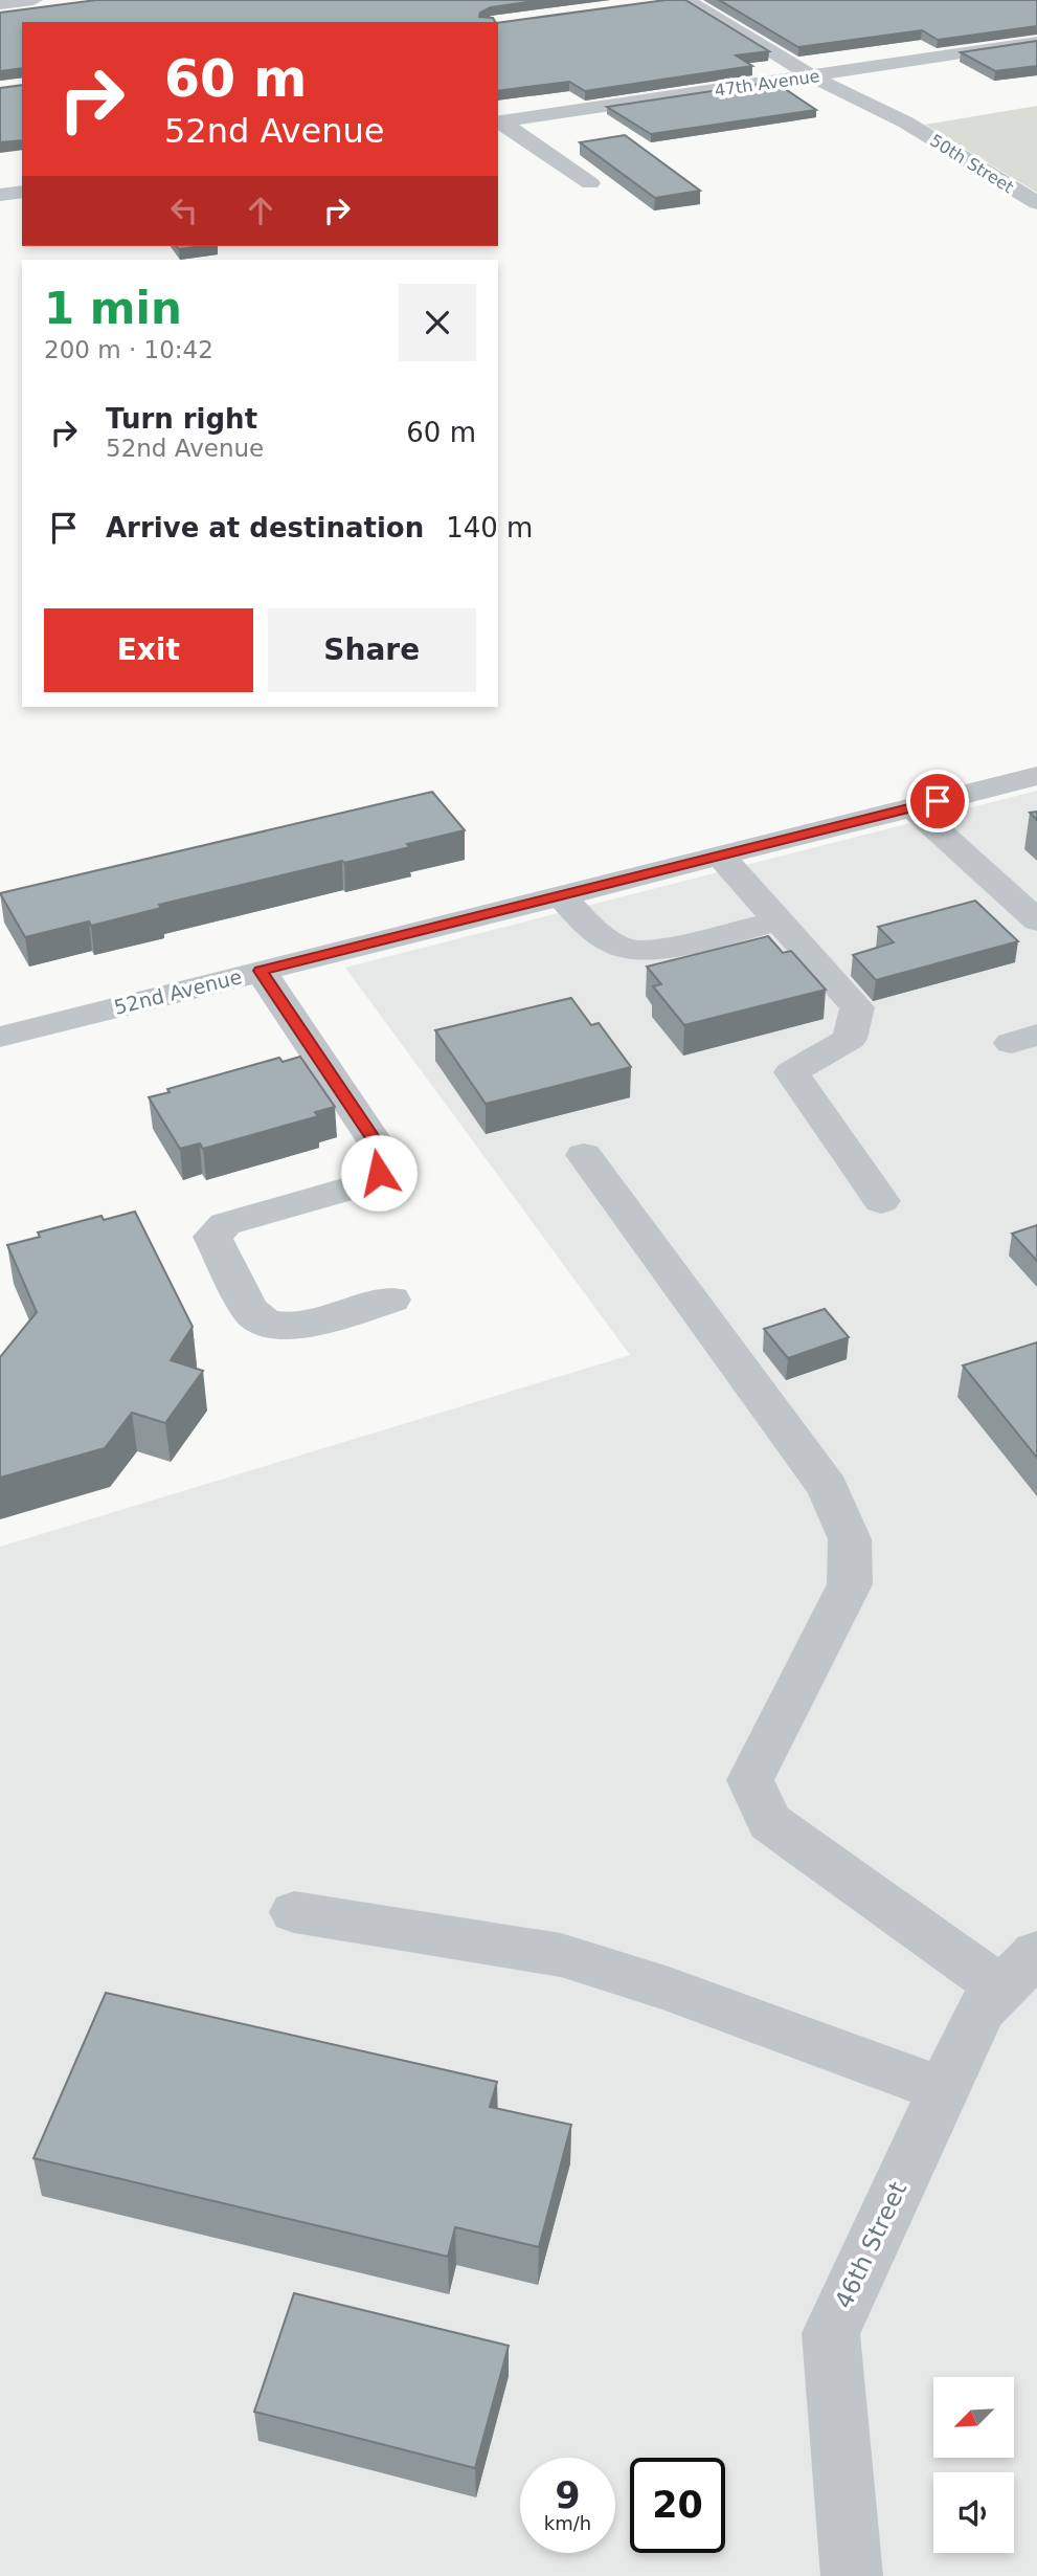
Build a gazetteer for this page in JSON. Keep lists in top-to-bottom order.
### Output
{
  "streets": {
    "street": [
      "47th Avenue",
      "50th Street",
      "52nd Avenue",
      "46th Street"
    ]
  },
  "crossings": [
    ["47th Avenue", "50th Street"]
  ],
  "north": "bottom left",
  "page": {
    "turn": ["60 m", "52nd Avenue"],
    "heading": ["1 min", "200 m · 10:42"],
    "list": [
      {
        "name": "Turn right",
        "note": "52nd Avenue",
        "value": "60 m"
      },
      {
        "name": "Arrive at destination",
        "value": "140 m"
      }
    ],
    "buttons": ["Exit", "Share"],
    "speed": "9 km/h",
    "limit": "20"
  }
}
